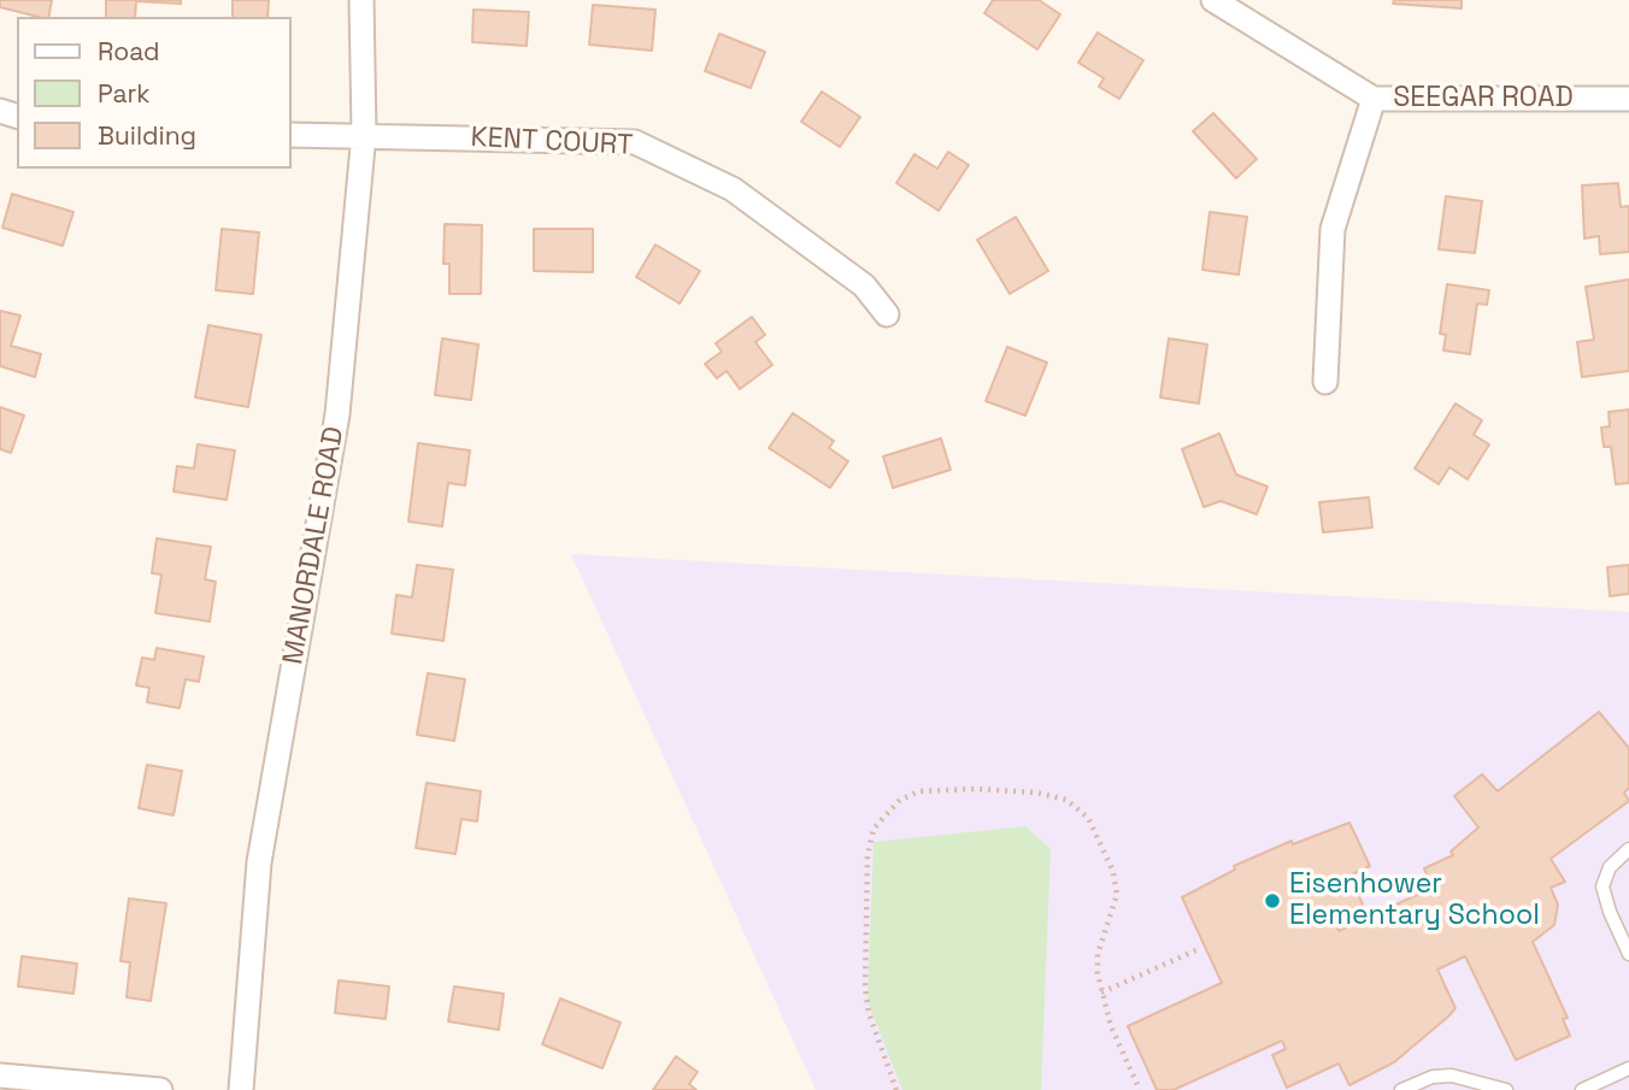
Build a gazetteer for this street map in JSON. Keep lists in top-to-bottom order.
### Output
{
  "streets": {
    "street": ["SEEGAR ROAD", "KENT COURT", "MANORDALE ROAD"]
  },
  "crossings": [
    ["KENT COURT", "MANORDALE ROAD"]
  ],
  "places": ["Eisenhower Elementary School"],
  "legend": ["Road", "Park", "Building"]
}
